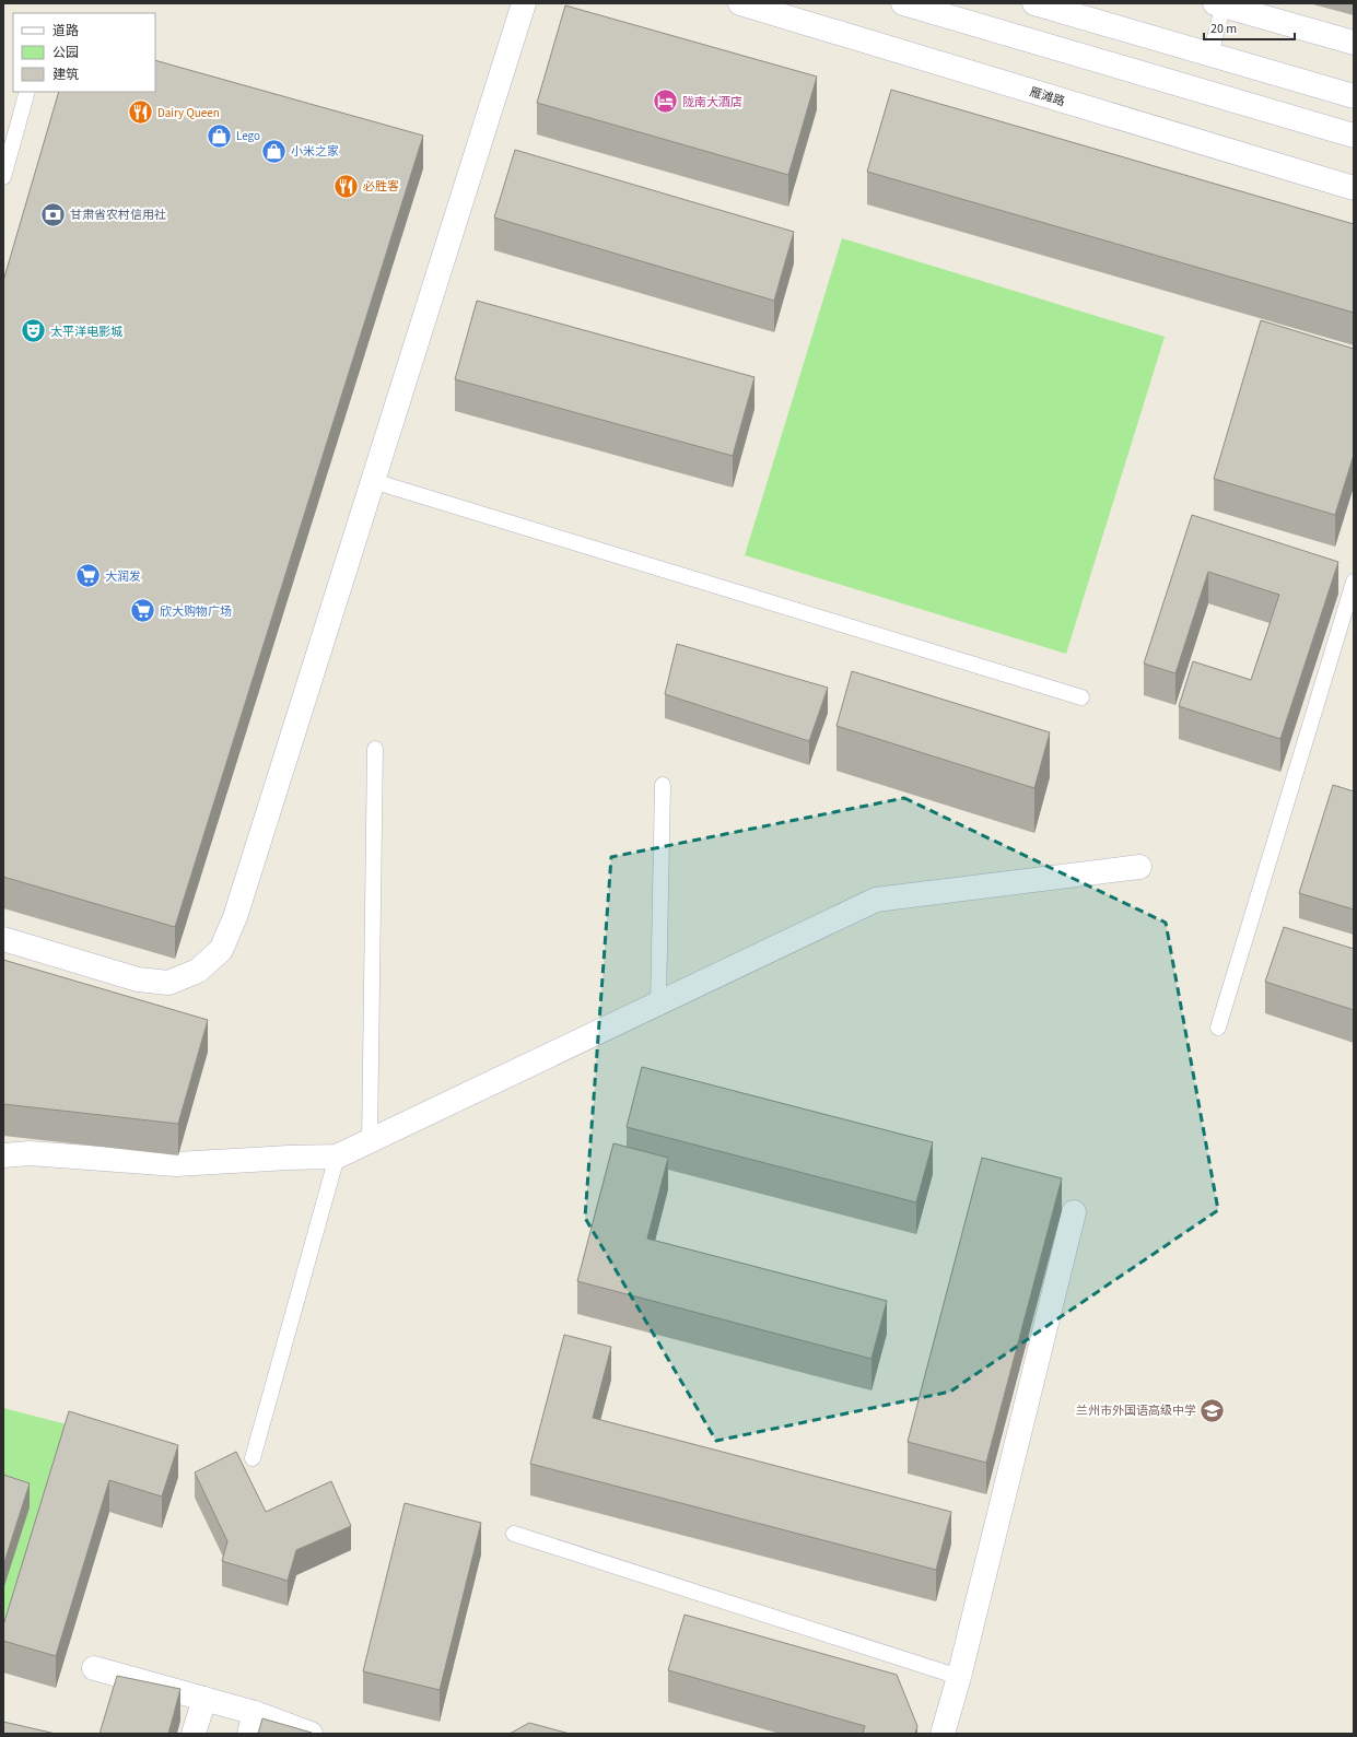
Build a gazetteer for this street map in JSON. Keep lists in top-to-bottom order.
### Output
{
  "streets": {
    "street": ["雁滩路"]
  },
  "places": {
    "hotel": ["陇南大酒店"],
    "restaurant": ["Dairy Queen", "必胜客"],
    "shop": ["Lego", "小米之家"],
    "bank": ["甘肃省农村信用社"],
    "theatre": ["太平洋电影城"],
    "supermarket": ["大润发", "欣大购物广场"],
    "school or university": ["兰州市外国语高级中学"]
  },
  "legend": ["道路", "公园", "建筑"],
  "scale_bar": "20 m"
}
